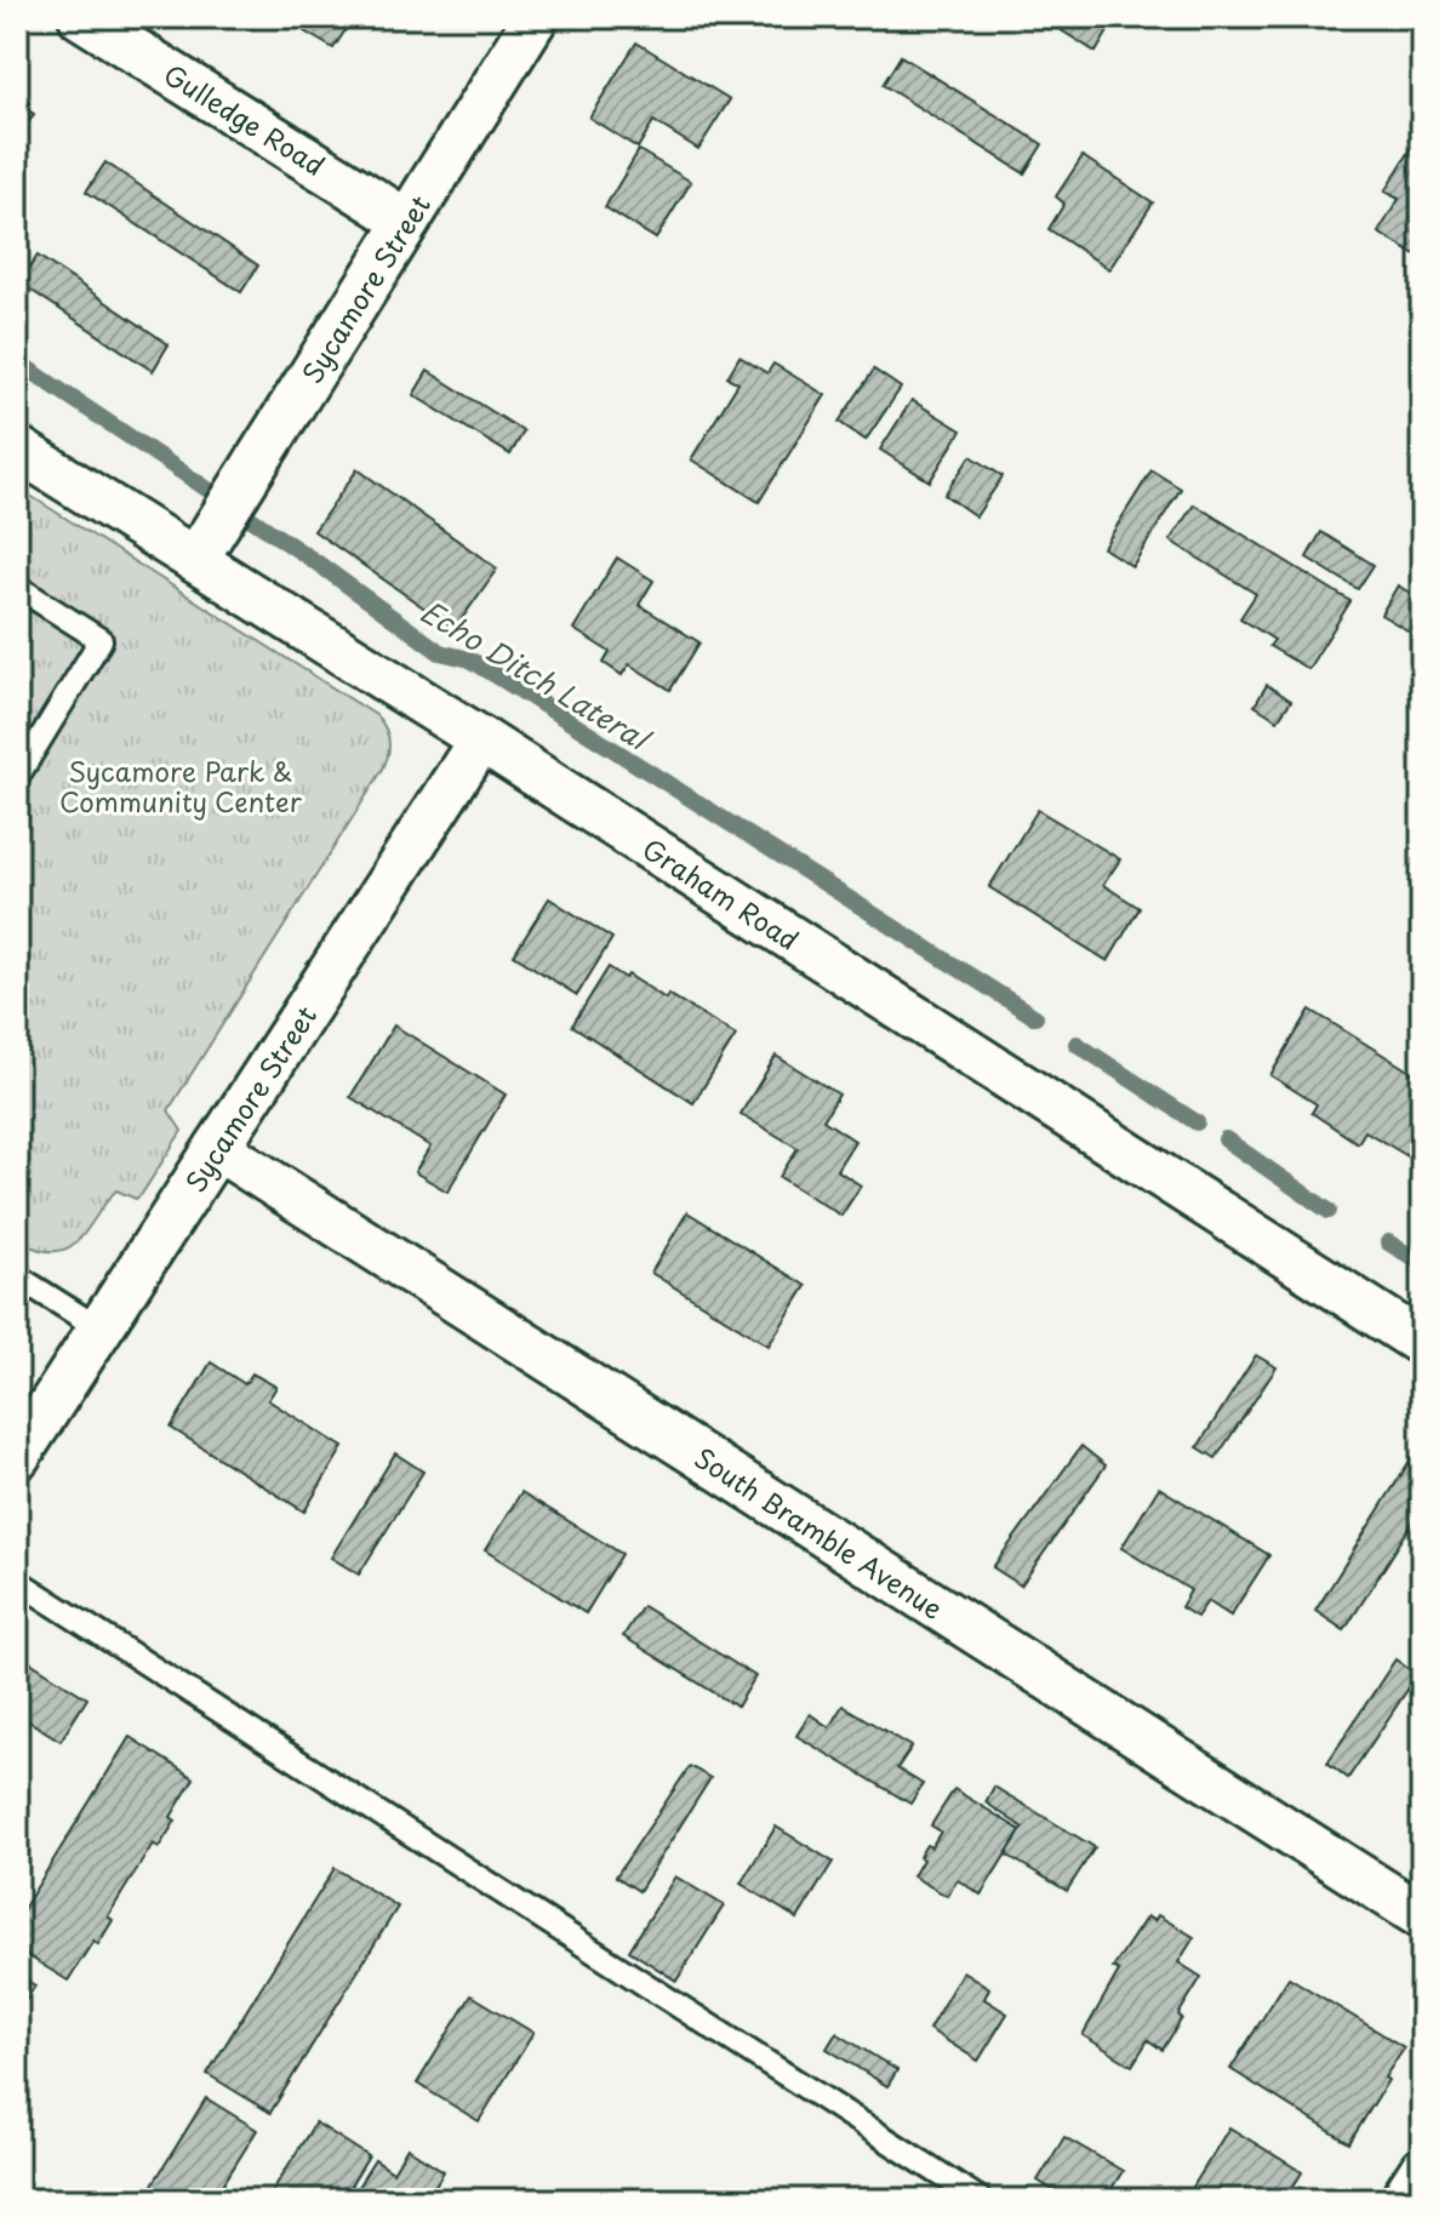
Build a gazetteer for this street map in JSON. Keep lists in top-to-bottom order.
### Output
{
  "streets": {
    "street": [
      "Gulledge Road",
      "Sycamore Street",
      "Graham Road",
      "South Bramble Avenue"
    ]
  },
  "crossings": [
    ["Gulledge Road", "Sycamore Street"],
    ["Sycamore Street", "Graham Road"],
    ["Sycamore Street", "South Bramble Avenue"]
  ],
  "water": ["Echo Ditch Lateral"],
  "parks": ["Sycamore Park & Community Center"]
}
